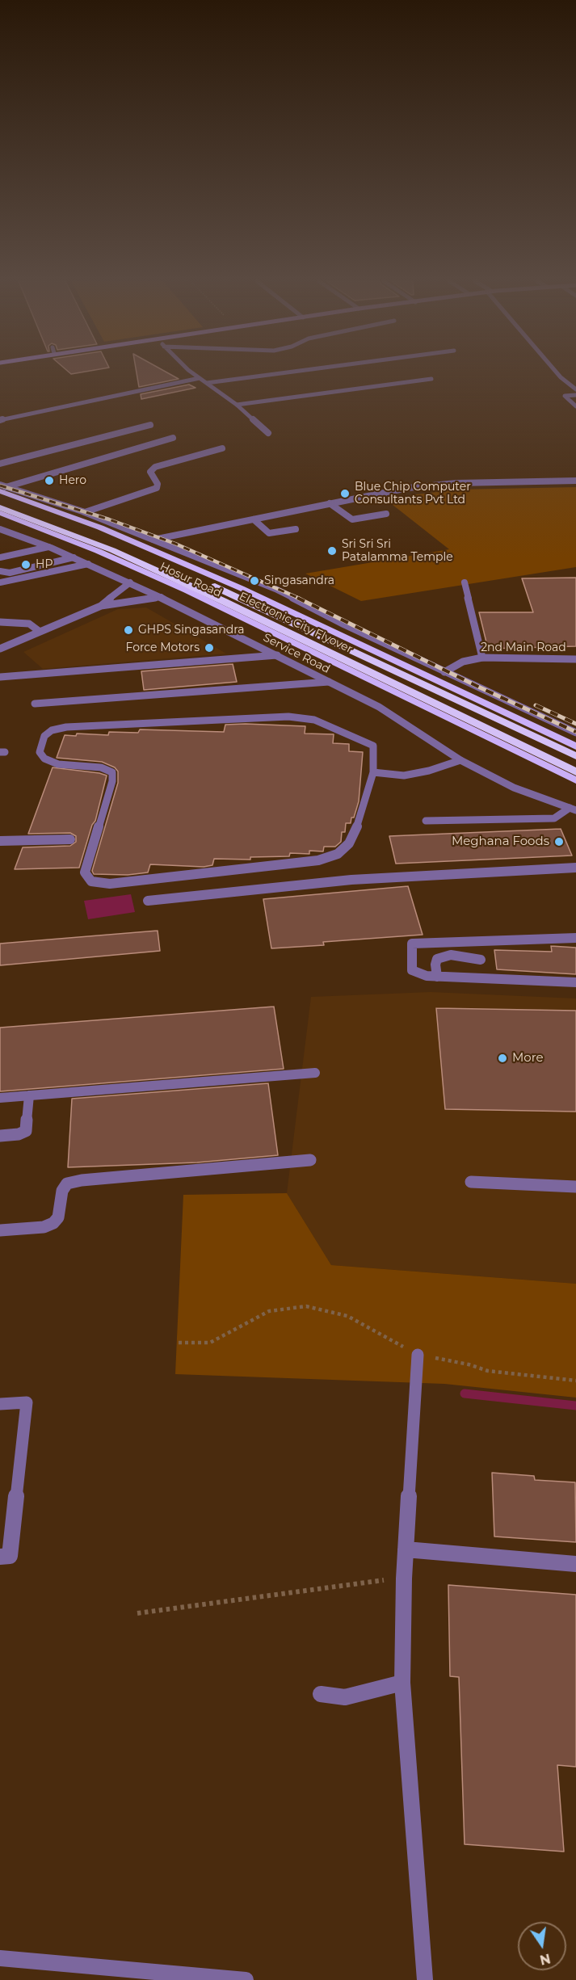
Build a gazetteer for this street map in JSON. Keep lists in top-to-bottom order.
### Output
{
  "streets": {
    "highway": ["Hosur Road", "Electronic City Flyover"],
    "street": ["2nd Main Road", "Service Road"]
  },
  "places": [
    "Hero",
    "Blue Chip Computer Consultants Pvt Ltd",
    "Sri Sri Sri Patalamma Temple",
    "HP",
    "Singasandra",
    "GHPS Singasandra",
    "Force Motors",
    "Meghana Foods",
    "More"
  ],
  "north": "bottom"
}
